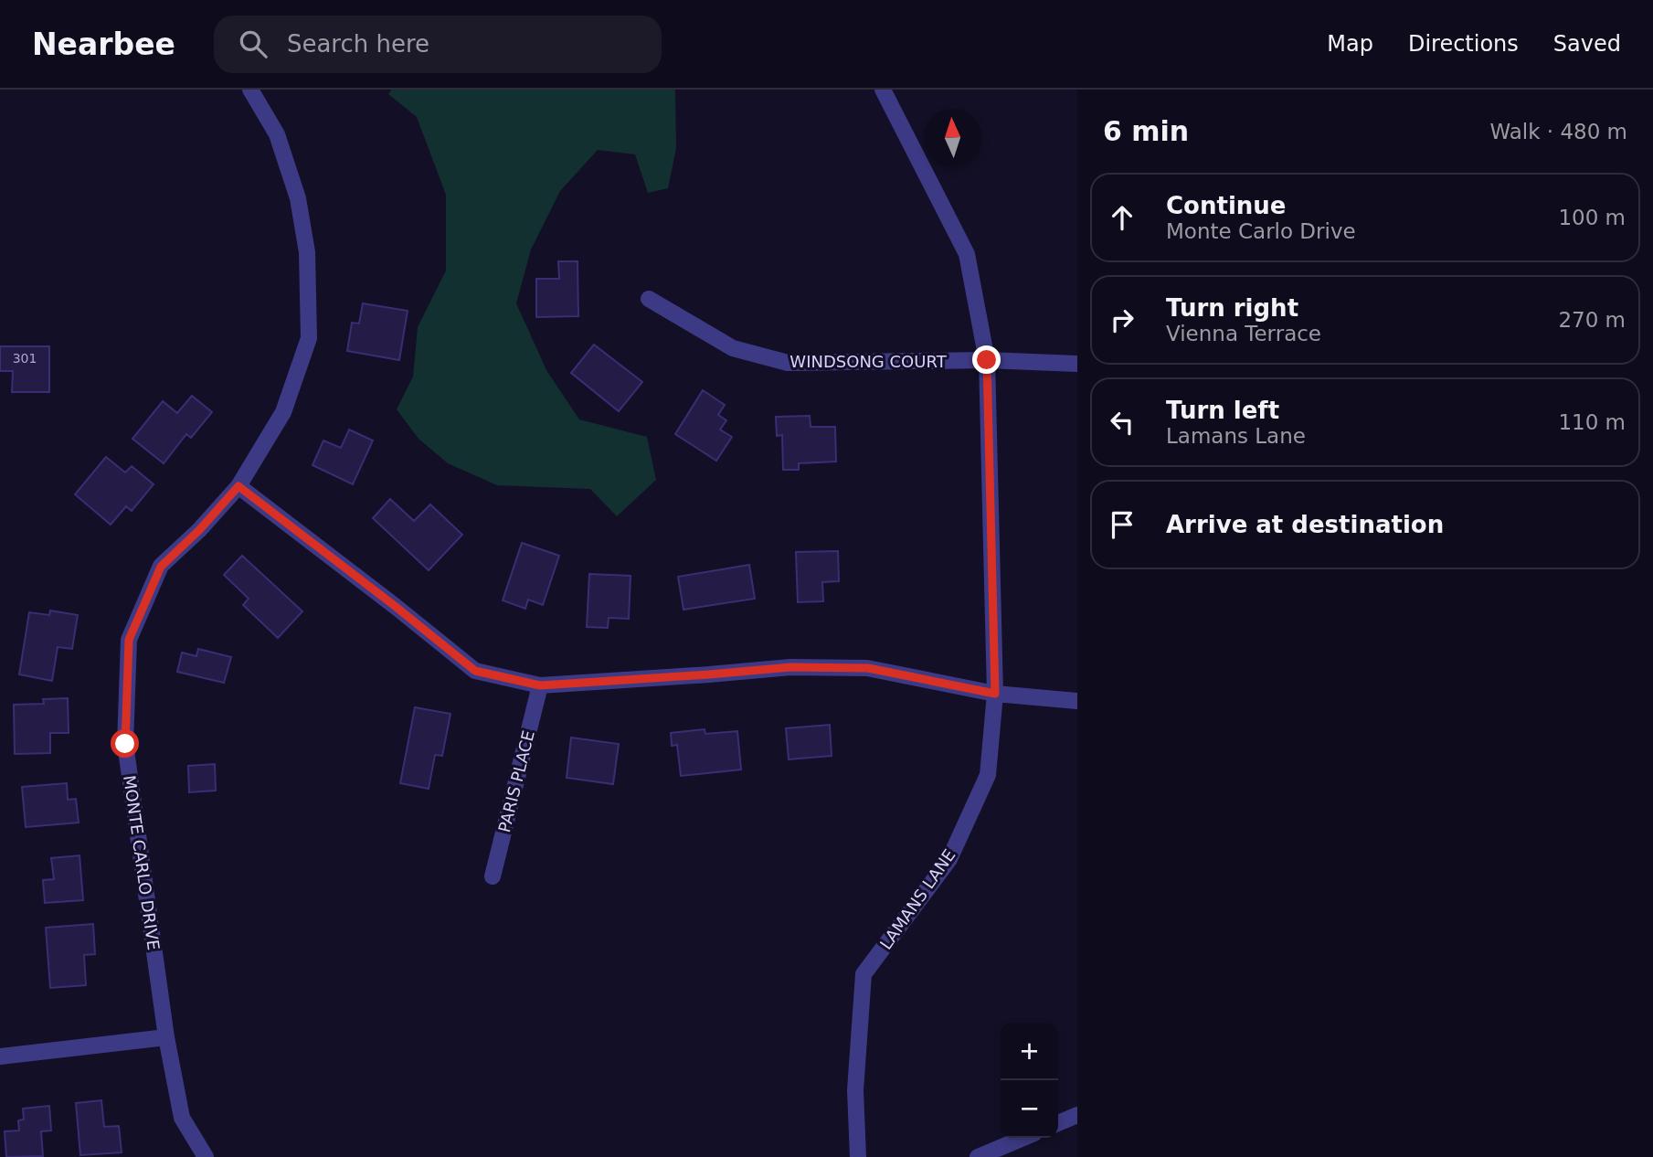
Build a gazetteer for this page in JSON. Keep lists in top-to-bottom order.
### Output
{
  "streets": {
    "street": [
      "WINDSONG COURT",
      "PARIS PLACE",
      "MONTE CARLO DRIVE",
      "LAMANS LANE"
    ]
  },
  "crossings": [
    ["WINDSONG COURT", "LAMANS LANE"]
  ],
  "house_numbers": ["301"],
  "north": "top",
  "page": {
    "header": "Nearbee",
    "search": "Search here",
    "nav": ["Map", "Directions", "Saved"],
    "heading": ["6 min", "Walk · 480 m"],
    "list": [
      ["Continue", "Monte Carlo Drive", "100 m"],
      ["Turn right", "Vienna Terrace", "270 m"],
      ["Turn left", "Lamans Lane", "110 m"],
      "Arrive at destination"
    ],
    "map_buttons": ["+", "−"]
  }
}
